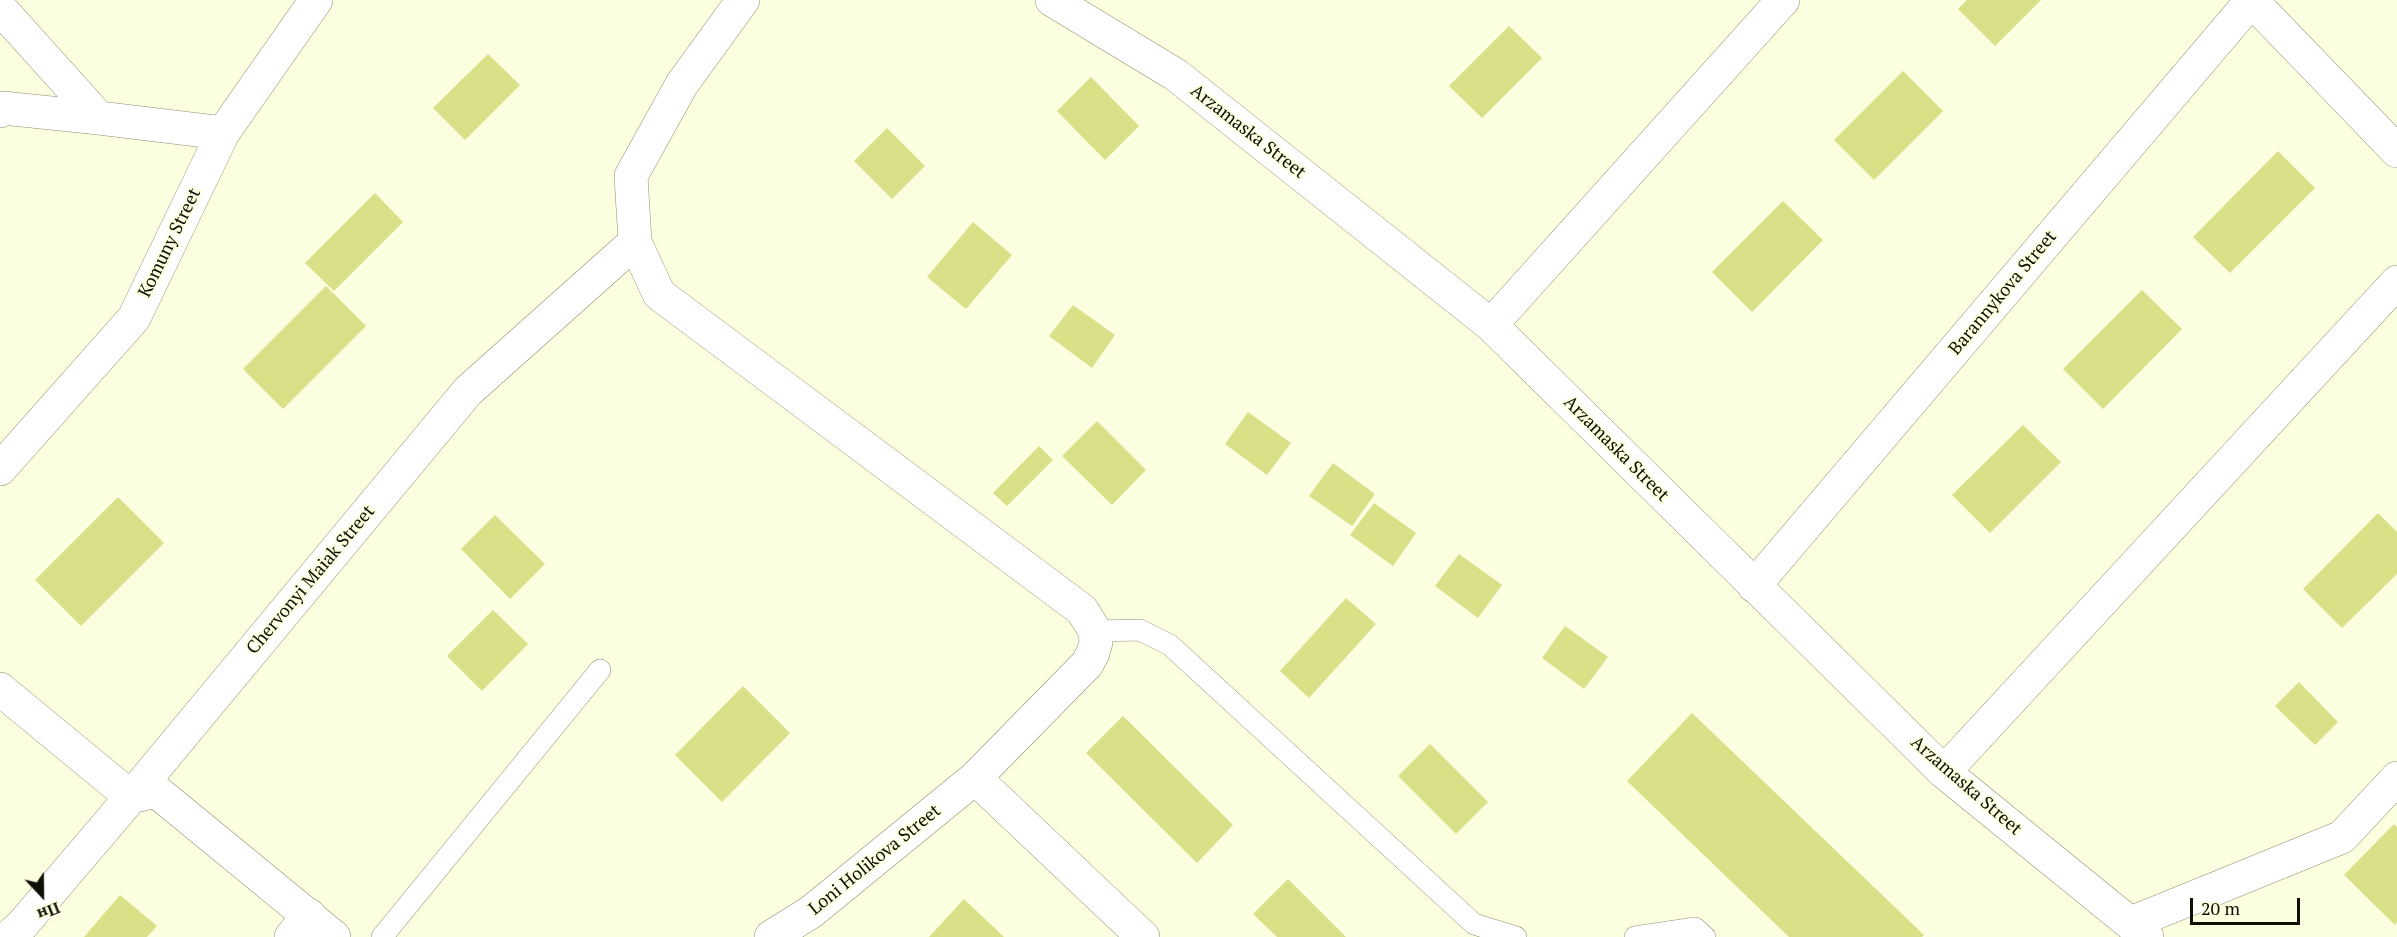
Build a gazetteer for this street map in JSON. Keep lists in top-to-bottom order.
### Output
{
  "streets": {
    "street": [
      "Arzamaska Street",
      "Komuny Street",
      "Barannykova Street",
      "Chervonyi Maiak Street",
      "Loni Holikova Street"
    ]
  },
  "crossings": [
    ["Arzamaska Street", "Barannykova Street"]
  ],
  "scale_bar": "20 m",
  "north": "bottom"
}
